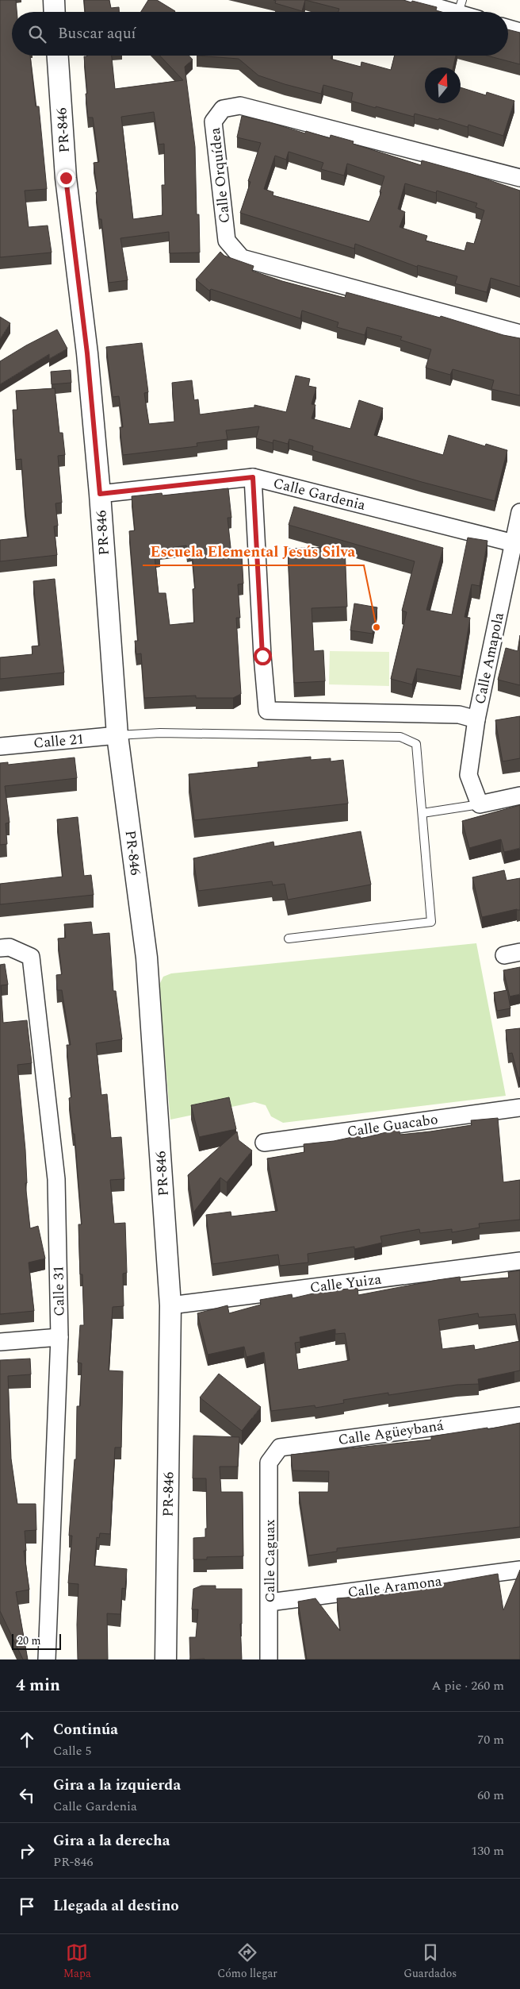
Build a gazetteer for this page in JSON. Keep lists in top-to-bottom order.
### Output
{
  "streets": {
    "street": [
      "PR-846",
      "Calle Orquídea",
      "Calle Gardenia",
      "Calle Amapola",
      "Calle 21",
      "Calle Guacabo",
      "Calle Yuiza",
      "Calle 31",
      "Calle Agüeybaná",
      "Calle Caguax",
      "Calle Aramona"
    ]
  },
  "crossings": [
    ["PR-846", "Calle Gardenia"],
    ["PR-846", "Calle 21"],
    ["PR-846", "Calle Yuiza"],
    ["Calle Gardenia", "Calle Amapola"],
    ["Calle Agüeybaná", "Calle Caguax"],
    ["Calle Caguax", "Calle Aramona"]
  ],
  "places": ["Escuela Elemental Jesús Silva"],
  "scale_bar": "20 m",
  "north": "top",
  "page": {
    "search": "Buscar aquí",
    "scale": "20 m",
    "heading": ["4 min", "A pie · 260 m"],
    "list": [
      ["Continúa", "Calle 5", "70 m"],
      ["Gira a la izquierda", "Calle Gardenia", "60 m"],
      ["Gira a la derecha", "PR-846", "130 m"],
      "Llegada al destino"
    ],
    "nav": ["Mapa", "Cómo llegar", "Guardados"]
  }
}
